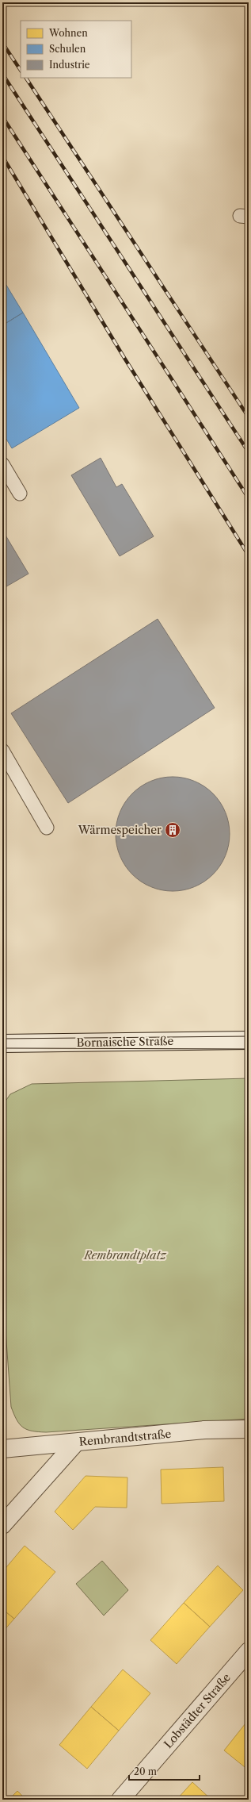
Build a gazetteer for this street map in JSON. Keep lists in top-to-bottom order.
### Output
{
  "streets": {
    "street": ["Bornaische Straße", "Rembrandtstraße", "Lobstädter Straße"]
  },
  "parks": ["Rembrandtplatz"],
  "places": {
    "building": ["Wärmespeicher"]
  },
  "legend": ["Wohnen", "Schulen", "Industrie"],
  "scale_bar": "20 m"
}
